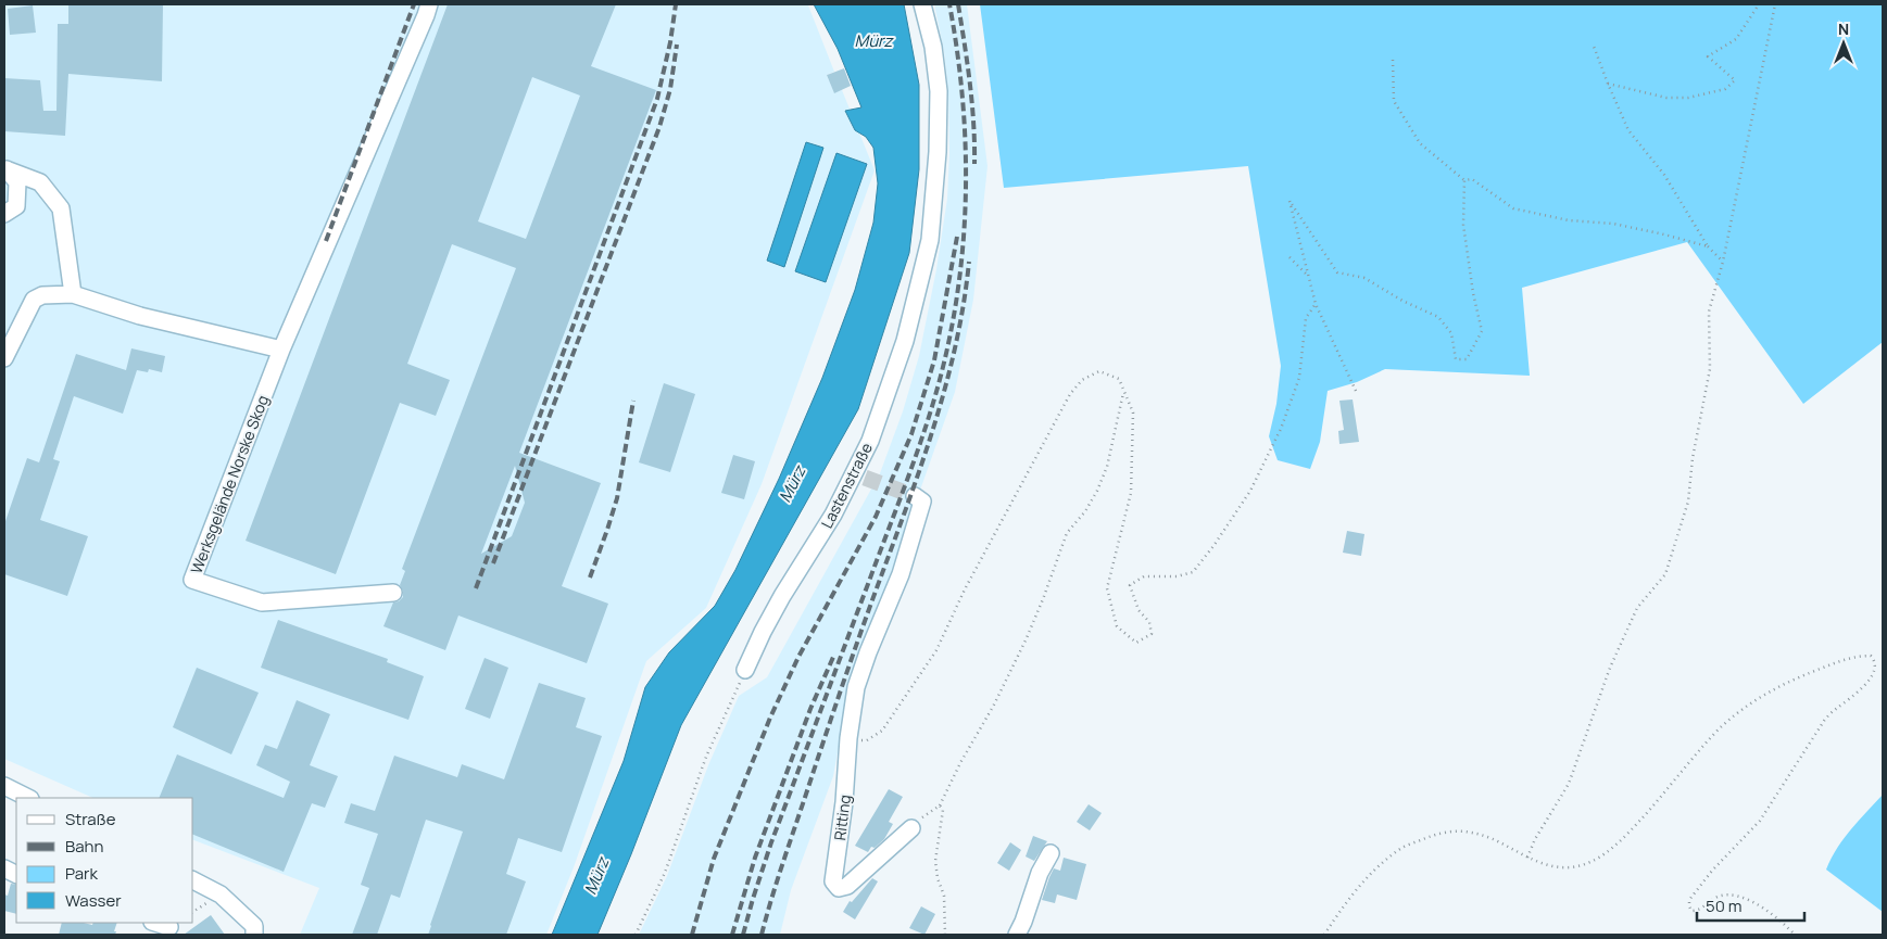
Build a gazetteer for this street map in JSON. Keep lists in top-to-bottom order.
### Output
{
  "streets": {
    "street": ["Werksgelände Norske Skog", "Lastenstraße", "Ritting"]
  },
  "water": ["Mürz"],
  "legend": [
    "Straße",
    "Bahn",
    "Park",
    "Wasser"
  ],
  "scale_bar": "50 m",
  "north": "top"
}
